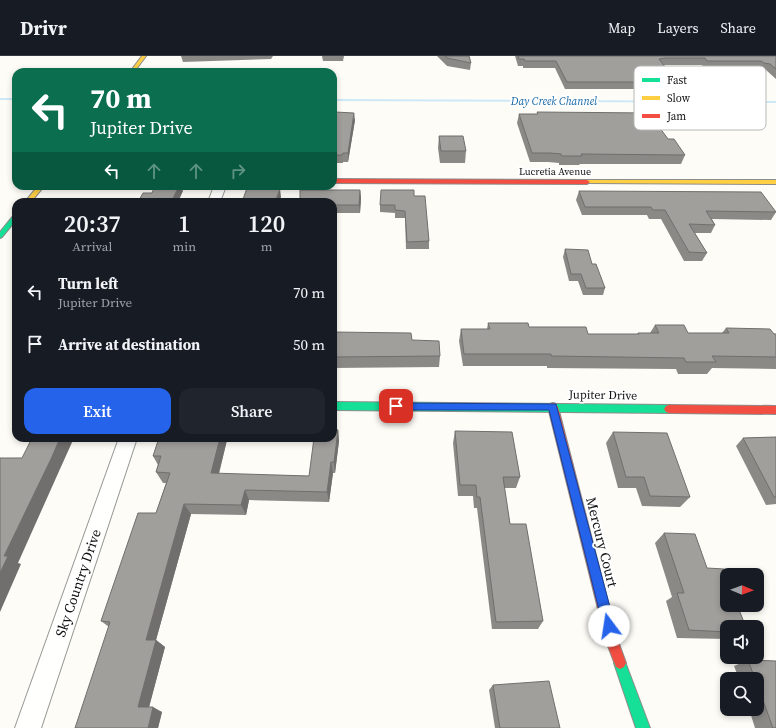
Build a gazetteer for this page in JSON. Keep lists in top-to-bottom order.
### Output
{
  "streets": {
    "street": [
      "Lucretia Avenue",
      "Jupiter Drive",
      "Mercury Court",
      "Sky Country Drive"
    ]
  },
  "crossings": [
    ["Jupiter Drive", "Mercury Court"]
  ],
  "water": ["Day Creek Channel"],
  "legend": ["Fast", "Slow", "Jam"],
  "north": "right",
  "page": {
    "header": "Drivr",
    "nav": ["Map", "Layers", "Share"],
    "turn": ["70 m", "Jupiter Drive"],
    "eta": [
      "20:37",
      "Arrival",
      "1",
      "min",
      "120",
      "m"
    ],
    "list": [
      {
        "name": "Turn left",
        "note": "Jupiter Drive",
        "value": "70 m"
      },
      {
        "name": "Arrive at destination",
        "value": "50 m"
      }
    ],
    "buttons": ["Exit", "Share"]
  }
}
